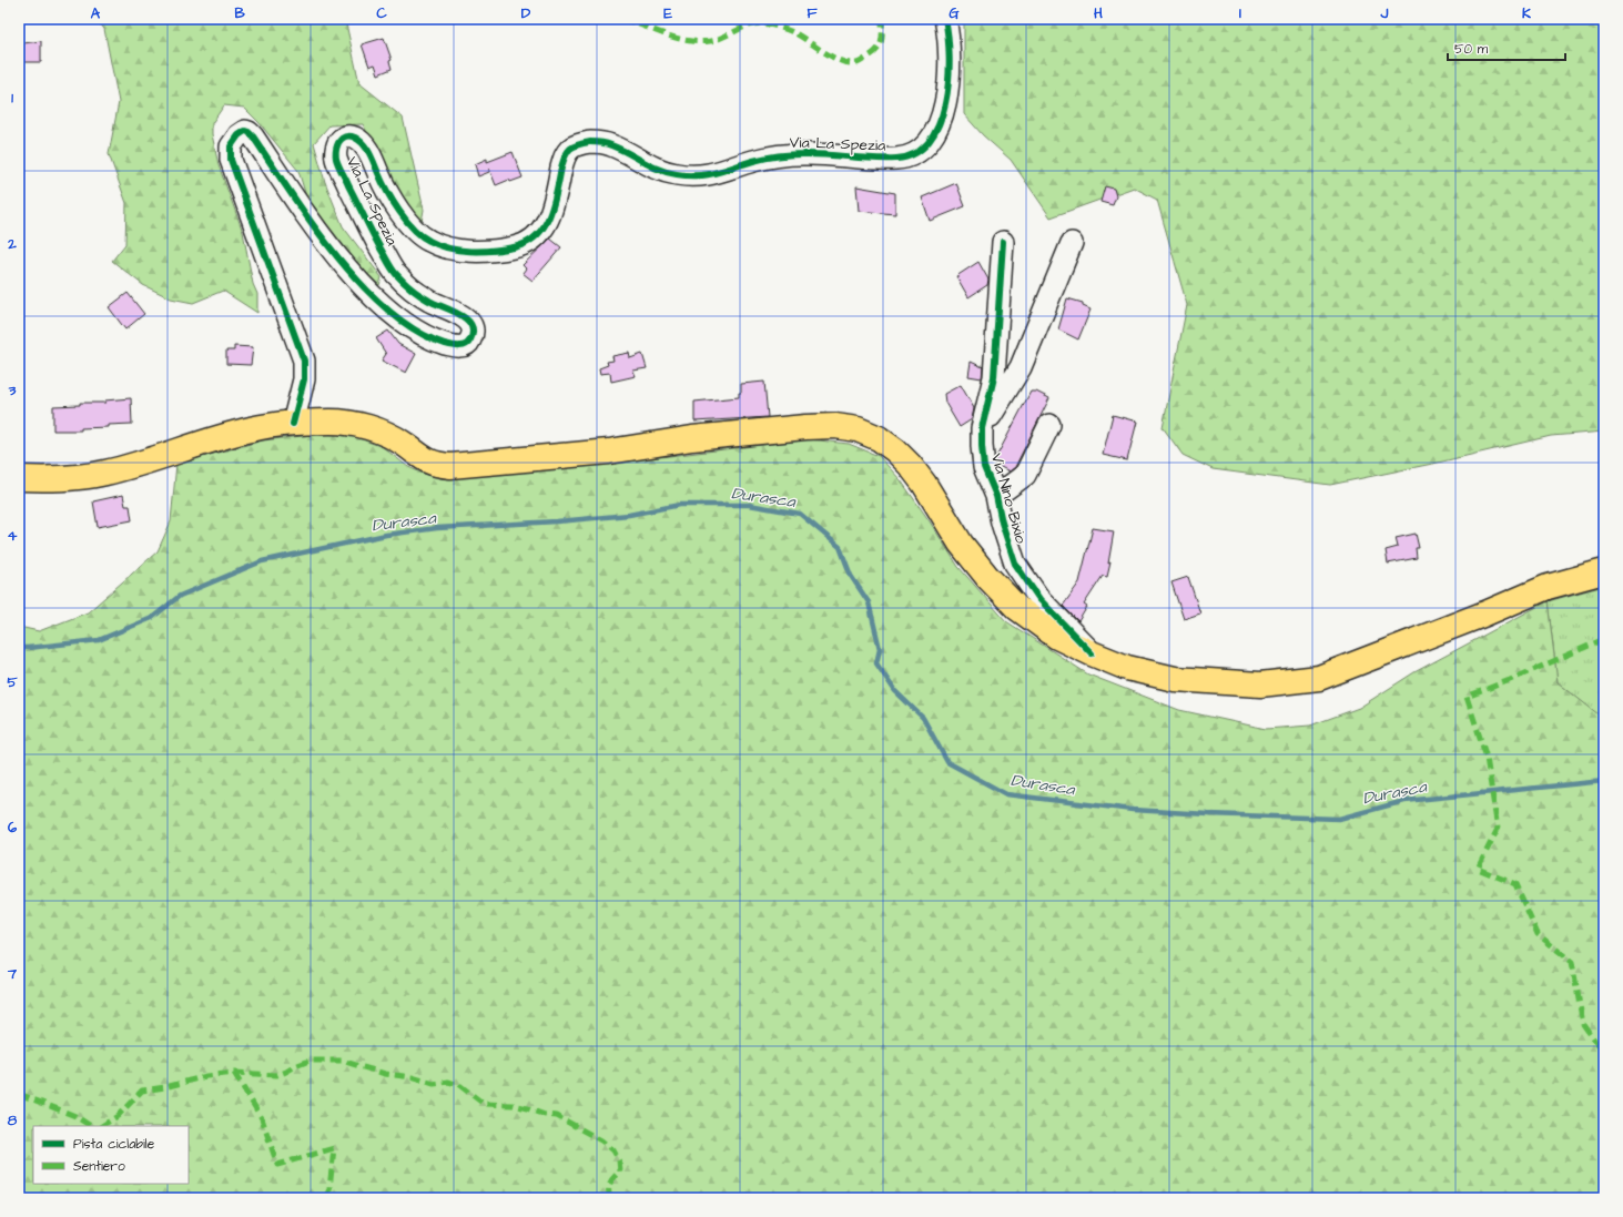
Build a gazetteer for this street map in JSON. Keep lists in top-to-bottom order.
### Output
{
  "streets": {
    "street": ["Via La Spezia", "Via Nino Bixio"]
  },
  "water": ["Durasca"],
  "legend": ["Pista ciclabile", "Sentiero"],
  "scale_bar": "50 m",
  "grid": {
    "columns": [
      "A",
      "B",
      "C",
      "D",
      "E",
      "F",
      "G",
      "H",
      "I",
      "J",
      "K"
    ],
    "rows": [
      "1",
      "2",
      "3",
      "4",
      "5",
      "6",
      "7",
      "8"
    ]
  }
}
